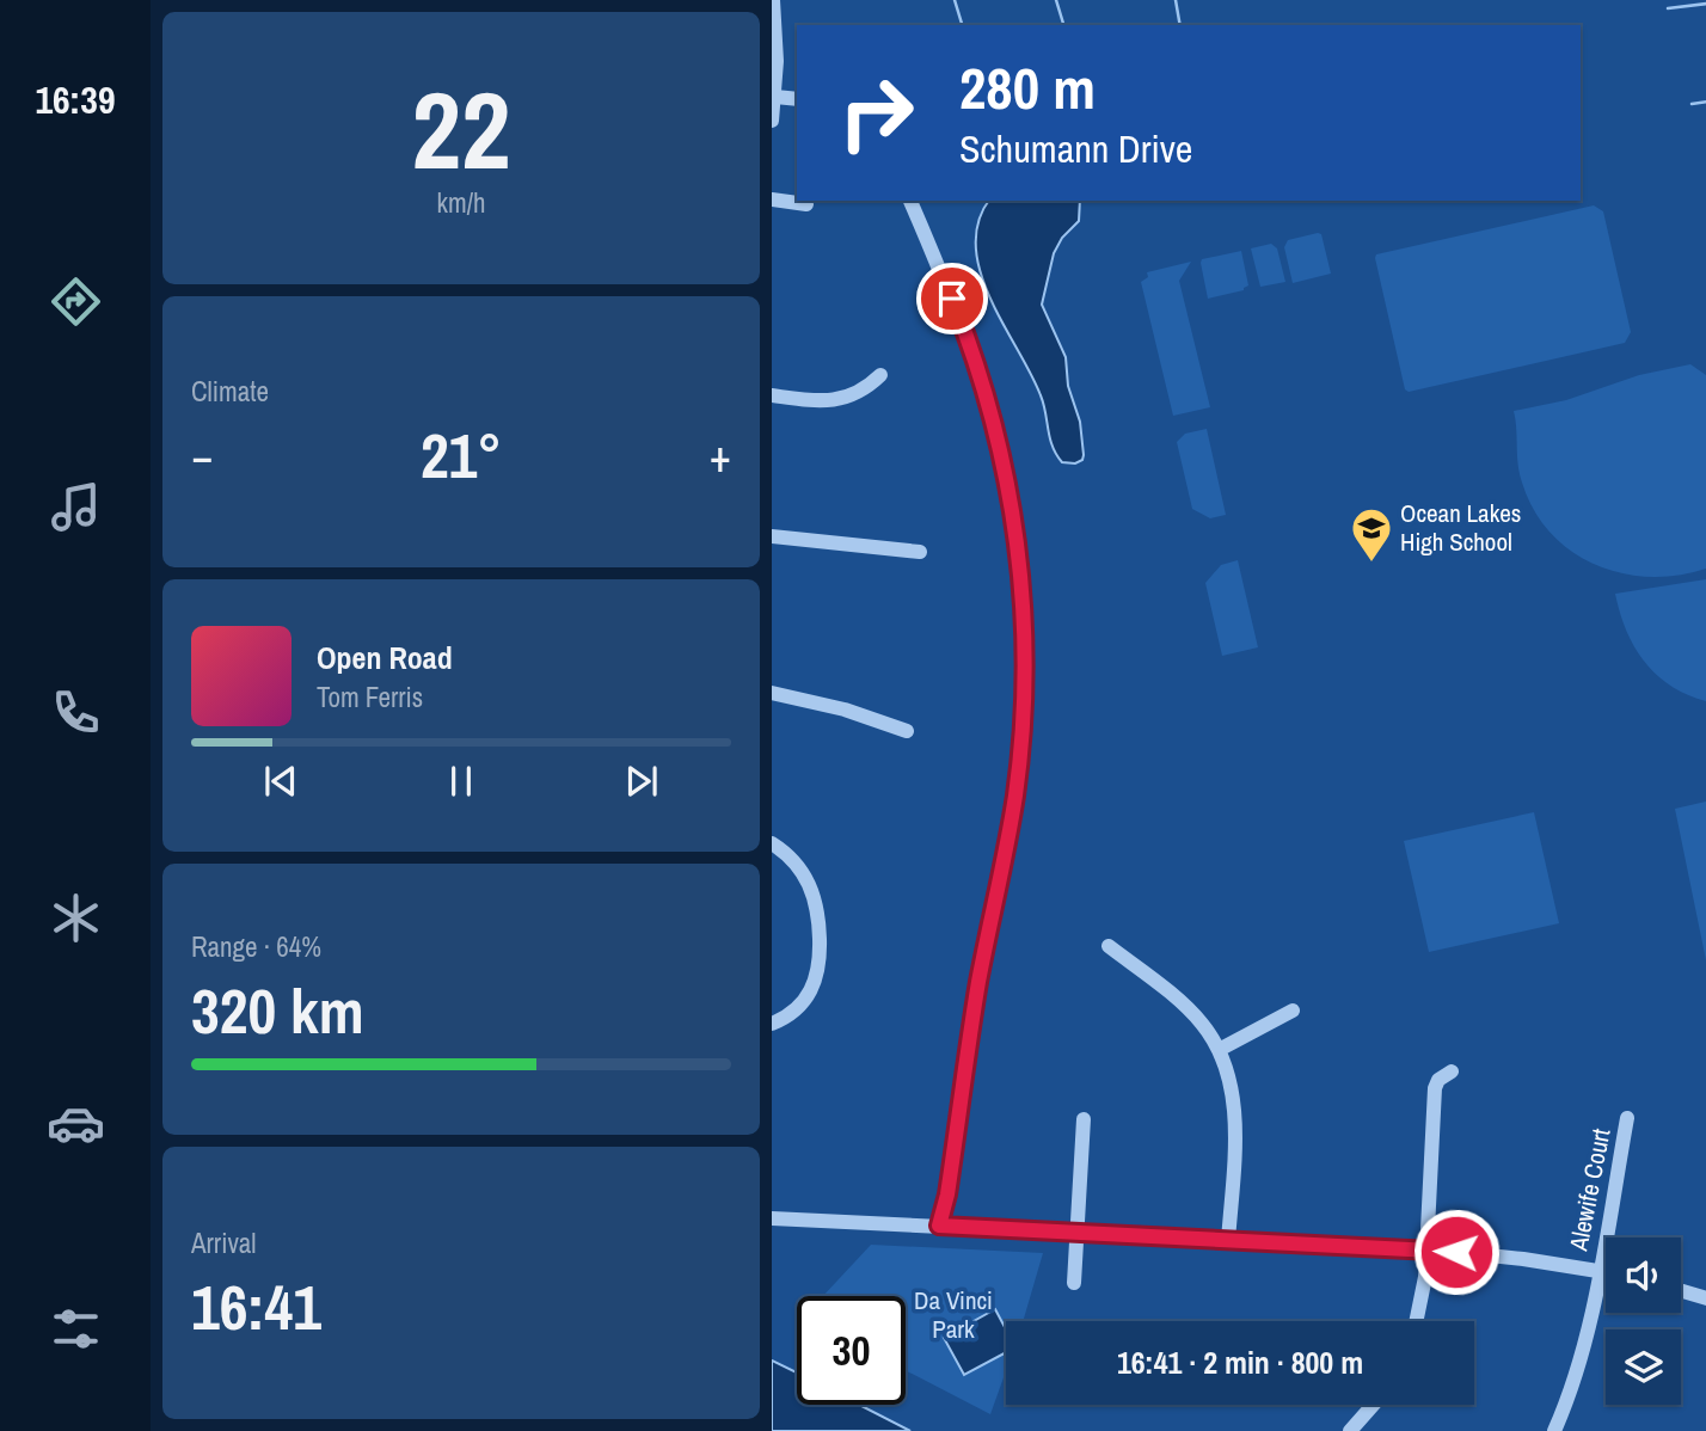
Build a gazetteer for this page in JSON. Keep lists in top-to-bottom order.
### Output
{
  "streets": {
    "street": ["Alewife Court"]
  },
  "parks": ["Da Vinci Park"],
  "places": {
    "school or university": ["Ocean Lakes High School"]
  },
  "page": {
    "tabs": "16:39",
    "tile": [
      ["22", "km/h"],
      "Climate",
      ["Range · 64%", "320 km"],
      ["Arrival", "16:41"]
    ],
    "turn": ["280 m", "Schumann Drive"],
    "heat": ["−", "21°", "+"],
    "song": ["Open Road", "Tom Ferris"],
    "limit": "30",
    "trip": "16:41 · 2 min · 800 m"
  }
}
